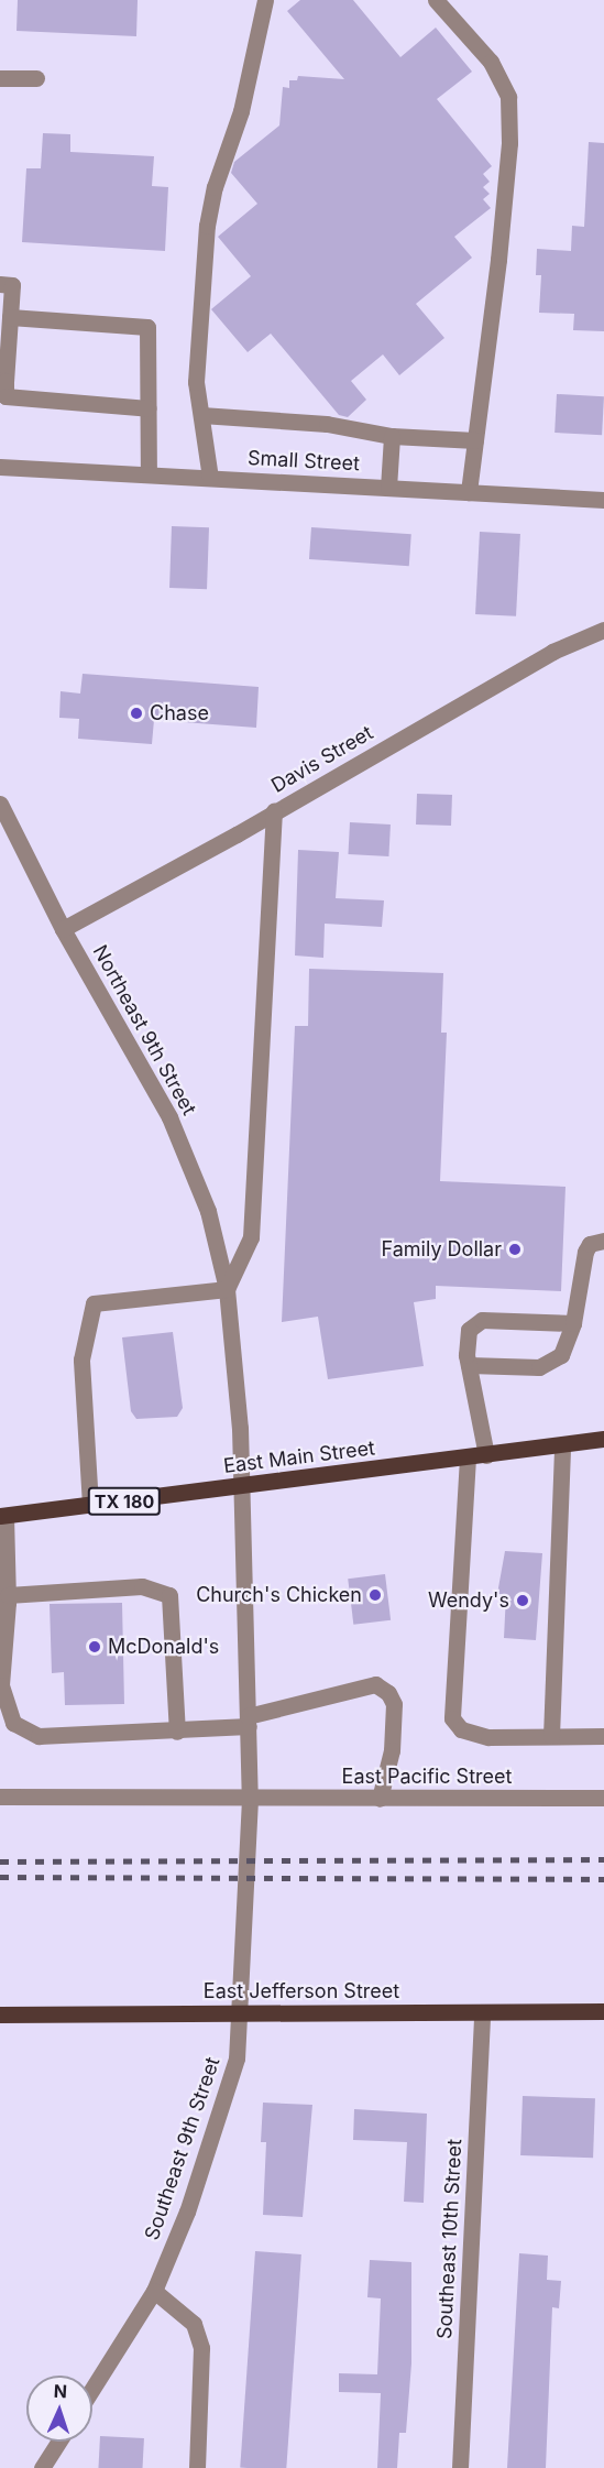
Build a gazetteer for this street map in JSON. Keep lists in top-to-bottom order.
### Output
{
  "streets": {
    "main road": ["East Main Street", "TX 180", "East Jefferson Street"],
    "street": [
      "Small Street",
      "Davis Street",
      "Northeast 9th Street",
      "East Pacific Street",
      "Southeast 9th Street",
      "Southeast 10th Street"
    ]
  },
  "crossings": [
    ["Davis Street", "Northeast 9th Street"],
    ["Northeast 9th Street", "East Main Street"],
    ["Northeast 9th Street", "East Pacific Street"],
    ["Northeast 9th Street", "Southeast 9th Street"],
    ["East Jefferson Street", "Southeast 9th Street"],
    ["East Jefferson Street", "Southeast 10th Street"]
  ],
  "places": [
    "Chase",
    "Family Dollar",
    "Church's Chicken",
    "Wendy's",
    "McDonald's"
  ],
  "north": "top"
}
